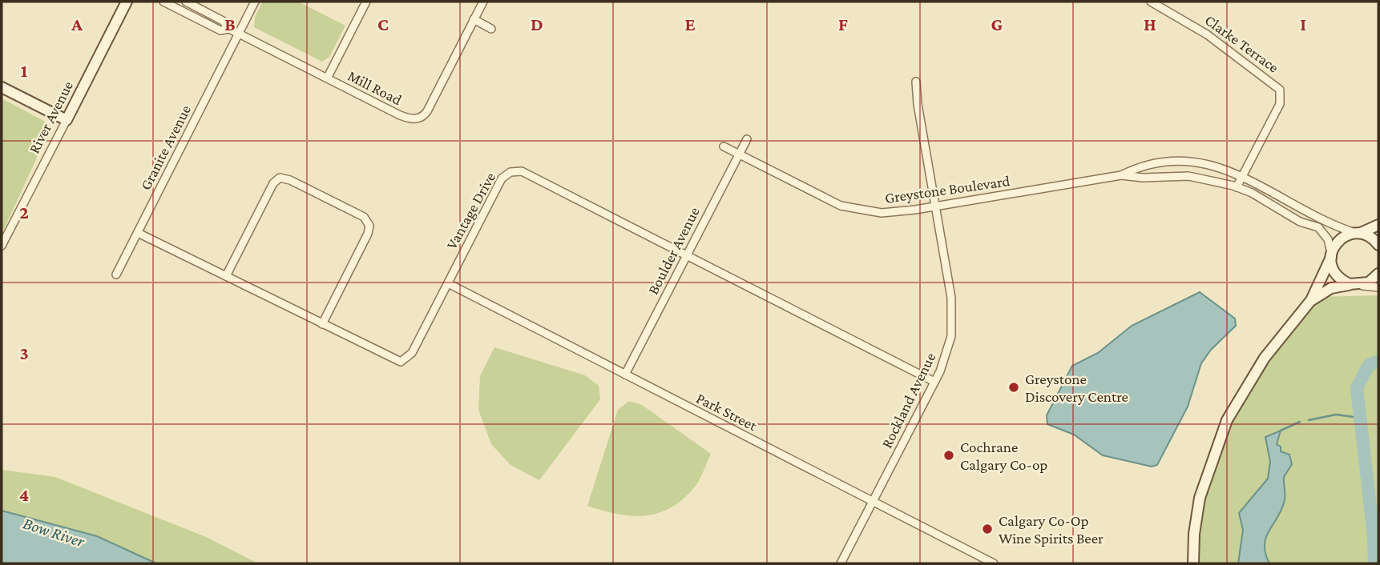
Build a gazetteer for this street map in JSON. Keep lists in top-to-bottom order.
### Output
{
  "streets": {
    "main road": ["River Avenue"],
    "street": [
      "Clarke Terrace",
      "Mill Road",
      "Granite Avenue",
      "Greystone Boulevard",
      "Vantage Drive",
      "Boulder Avenue",
      "Rockland Avenue",
      "Park Street"
    ]
  },
  "crossings": [
    ["Clarke Terrace", "Greystone Boulevard"],
    ["Mill Road", "Granite Avenue"],
    ["Granite Avenue", "Vantage Drive"],
    ["Greystone Boulevard", "Boulder Avenue"],
    ["Greystone Boulevard", "Rockland Avenue"],
    ["Vantage Drive", "Boulder Avenue"],
    ["Vantage Drive", "Rockland Avenue"],
    ["Vantage Drive", "Park Street"],
    ["Boulder Avenue", "Park Street"],
    ["Rockland Avenue", "Park Street"]
  ],
  "water": ["Bow River"],
  "places": ["Greystone Discovery Centre", "Cochrane Calgary Co-op", "Calgary Co-Op Wine Spirits Beer"],
  "grid": {
    "columns": [
      "A",
      "B",
      "C",
      "D",
      "E",
      "F",
      "G",
      "H",
      "I"
    ],
    "rows": [
      "1",
      "2",
      "3",
      "4"
    ]
  }
}
